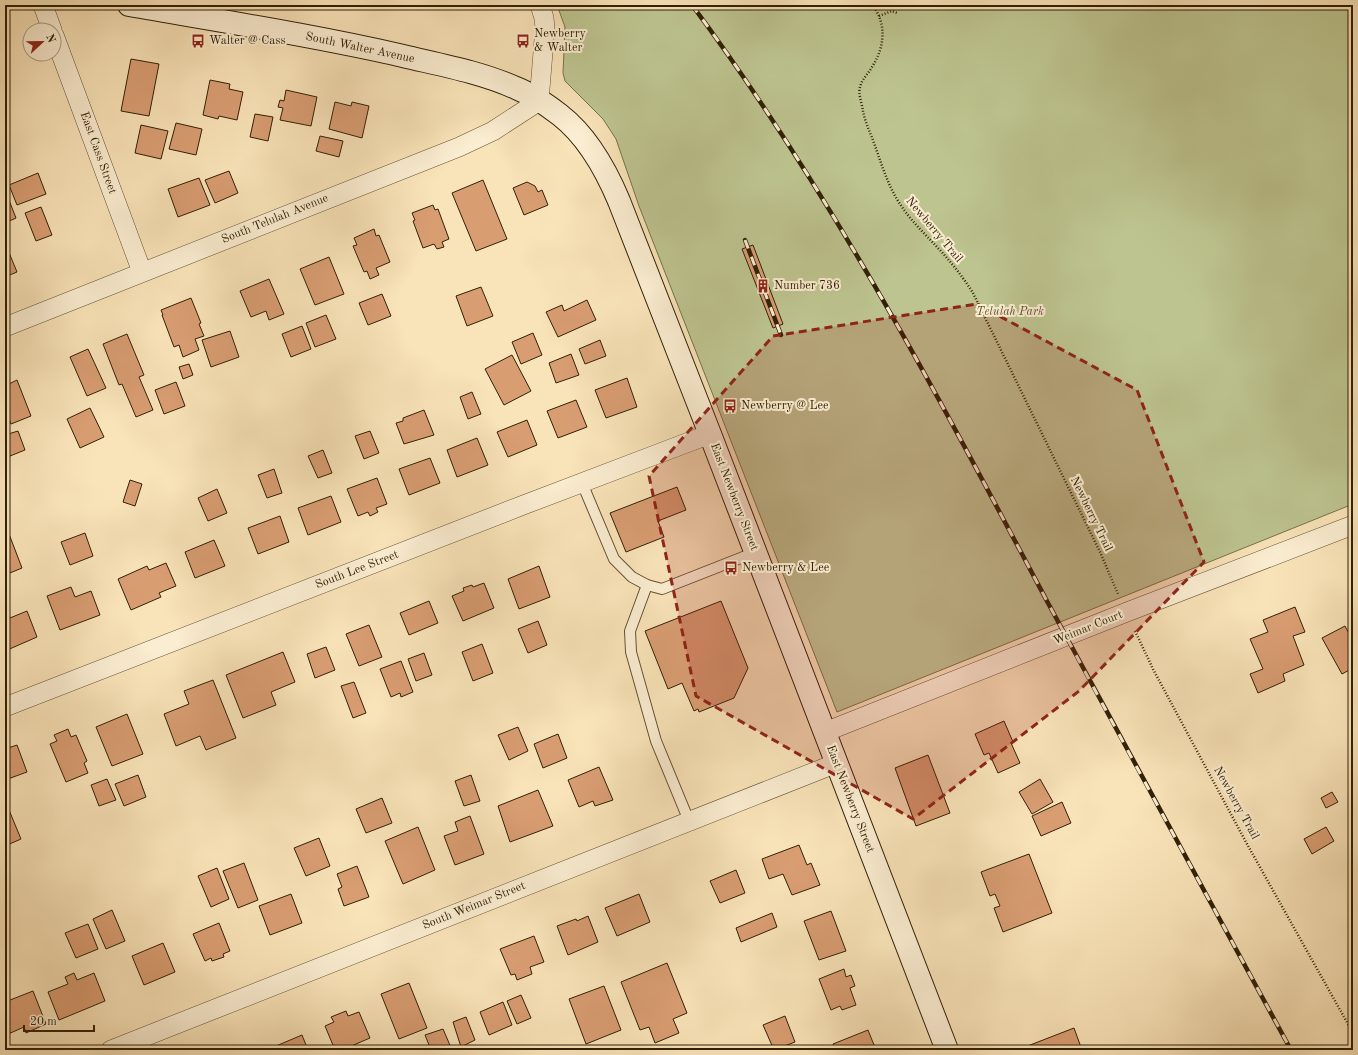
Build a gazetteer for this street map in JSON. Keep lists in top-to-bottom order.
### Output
{
  "streets": {
    "main road": ["South Walter Avenue", "East Newberry Street"],
    "street": [
      "East Cass Street",
      "South Telulah Avenue",
      "South Lee Street",
      "Weimar Court",
      "South Weimar Street"
    ],
    "path": ["Newberry Trail"]
  },
  "crossings": [
    ["South Walter Avenue", "South Telulah Avenue"],
    ["South Walter Avenue", "East Newberry Street"],
    ["East Cass Street", "South Telulah Avenue"],
    ["South Telulah Avenue", "East Newberry Street"],
    ["Newberry Trail", "Weimar Court"],
    ["East Newberry Street", "South Lee Street"],
    ["East Newberry Street", "Weimar Court"],
    ["East Newberry Street", "South Weimar Street"]
  ],
  "parks": ["Telulah Park"],
  "places": {
    "bus stop": [
      "Walter @ Cass",
      "Newberry & Walter",
      "Newberry @ Lee",
      "Newberry & Lee"
    ],
    "building": ["Number 736"]
  },
  "scale_bar": "20 m",
  "north": "right"
}
